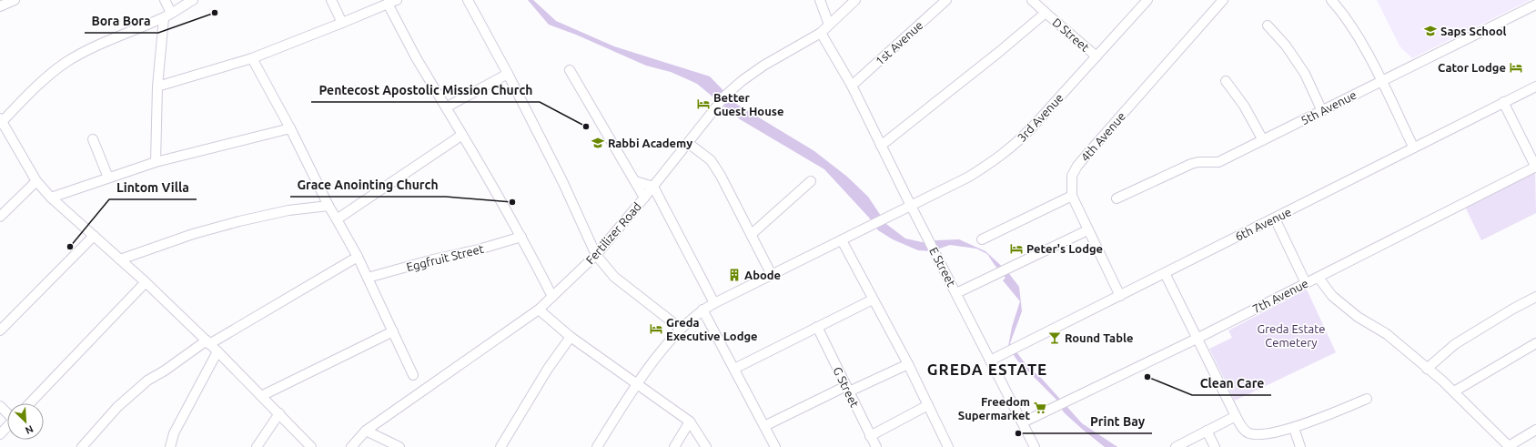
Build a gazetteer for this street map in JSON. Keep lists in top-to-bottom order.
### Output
{
  "streets": {
    "street": [
      "D Street",
      "1st Avenue",
      "5th Avenue",
      "3rd Avenue",
      "4th Avenue",
      "6th Avenue",
      "Fertilizer Road",
      "Eggfruit Street",
      "E Street",
      "7th Avenue",
      "G Street"
    ]
  },
  "crossings": [
    ["D Street", "3rd Avenue"],
    ["1st Avenue", "E Street"],
    ["3rd Avenue", "E Street"],
    ["4th Avenue", "6th Avenue"],
    ["6th Avenue", "E Street"],
    ["Fertilizer Road", "E Street"],
    ["E Street", "7th Avenue"]
  ],
  "districts": ["GREDA ESTATE"],
  "parks": ["Greda Estate Cemetery"],
  "places": {
    "other": [
      "Bora Bora",
      "Pentecost Apostolic Mission Church",
      "Grace Anointing Church",
      "Lintom Villa",
      "Clean Care",
      "Print Bay"
    ],
    "school or university": ["Saps School", "Rabbi Academy"],
    "hotel": [
      "Cator Lodge",
      "Better Guest House",
      "Peter's Lodge",
      "Greda Executive Lodge"
    ],
    "building": ["Abode"],
    "bar": ["Round Table"],
    "supermarket": ["Freedom Supermarket"]
  },
  "north": "bottom right"
}
